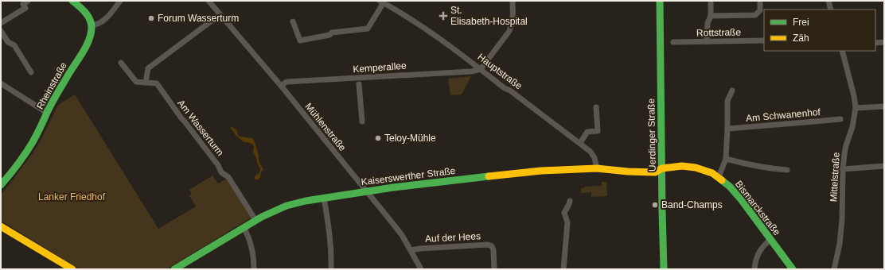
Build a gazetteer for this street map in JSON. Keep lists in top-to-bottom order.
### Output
{
  "streets": {
    "street": [
      "Rottstraße",
      "Kemperallee",
      "Hauptstraße",
      "Rheinstraße",
      "Am Schwanenhof",
      "Mühlenstraße",
      "Am Wasserturm",
      "Uerdinger Straße",
      "Kaiserswerther Straße",
      "Mittelstraße",
      "Bismarckstraße",
      "Auf der Hees"
    ]
  },
  "crossings": [
    ["Kemperallee", "Hauptstraße"],
    ["Kemperallee", "Mühlenstraße"],
    ["Hauptstraße", "Kaiserswerther Straße"],
    ["Mühlenstraße", "Kaiserswerther Straße"],
    ["Mühlenstraße", "Auf der Hees"],
    ["Am Wasserturm", "Kaiserswerther Straße"],
    ["Uerdinger Straße", "Kaiserswerther Straße"],
    ["Uerdinger Straße", "Bismarckstraße"],
    ["Kaiserswerther Straße", "Bismarckstraße"]
  ],
  "parks": ["Lanker Friedhof"],
  "places": {
    "health": ["St. Elisabeth-Hospital"],
    "other": ["Forum Wasserturm", "Teloy-Mühle", "Band-Champs"]
  },
  "legend": ["Frei", "Zäh"]
}
